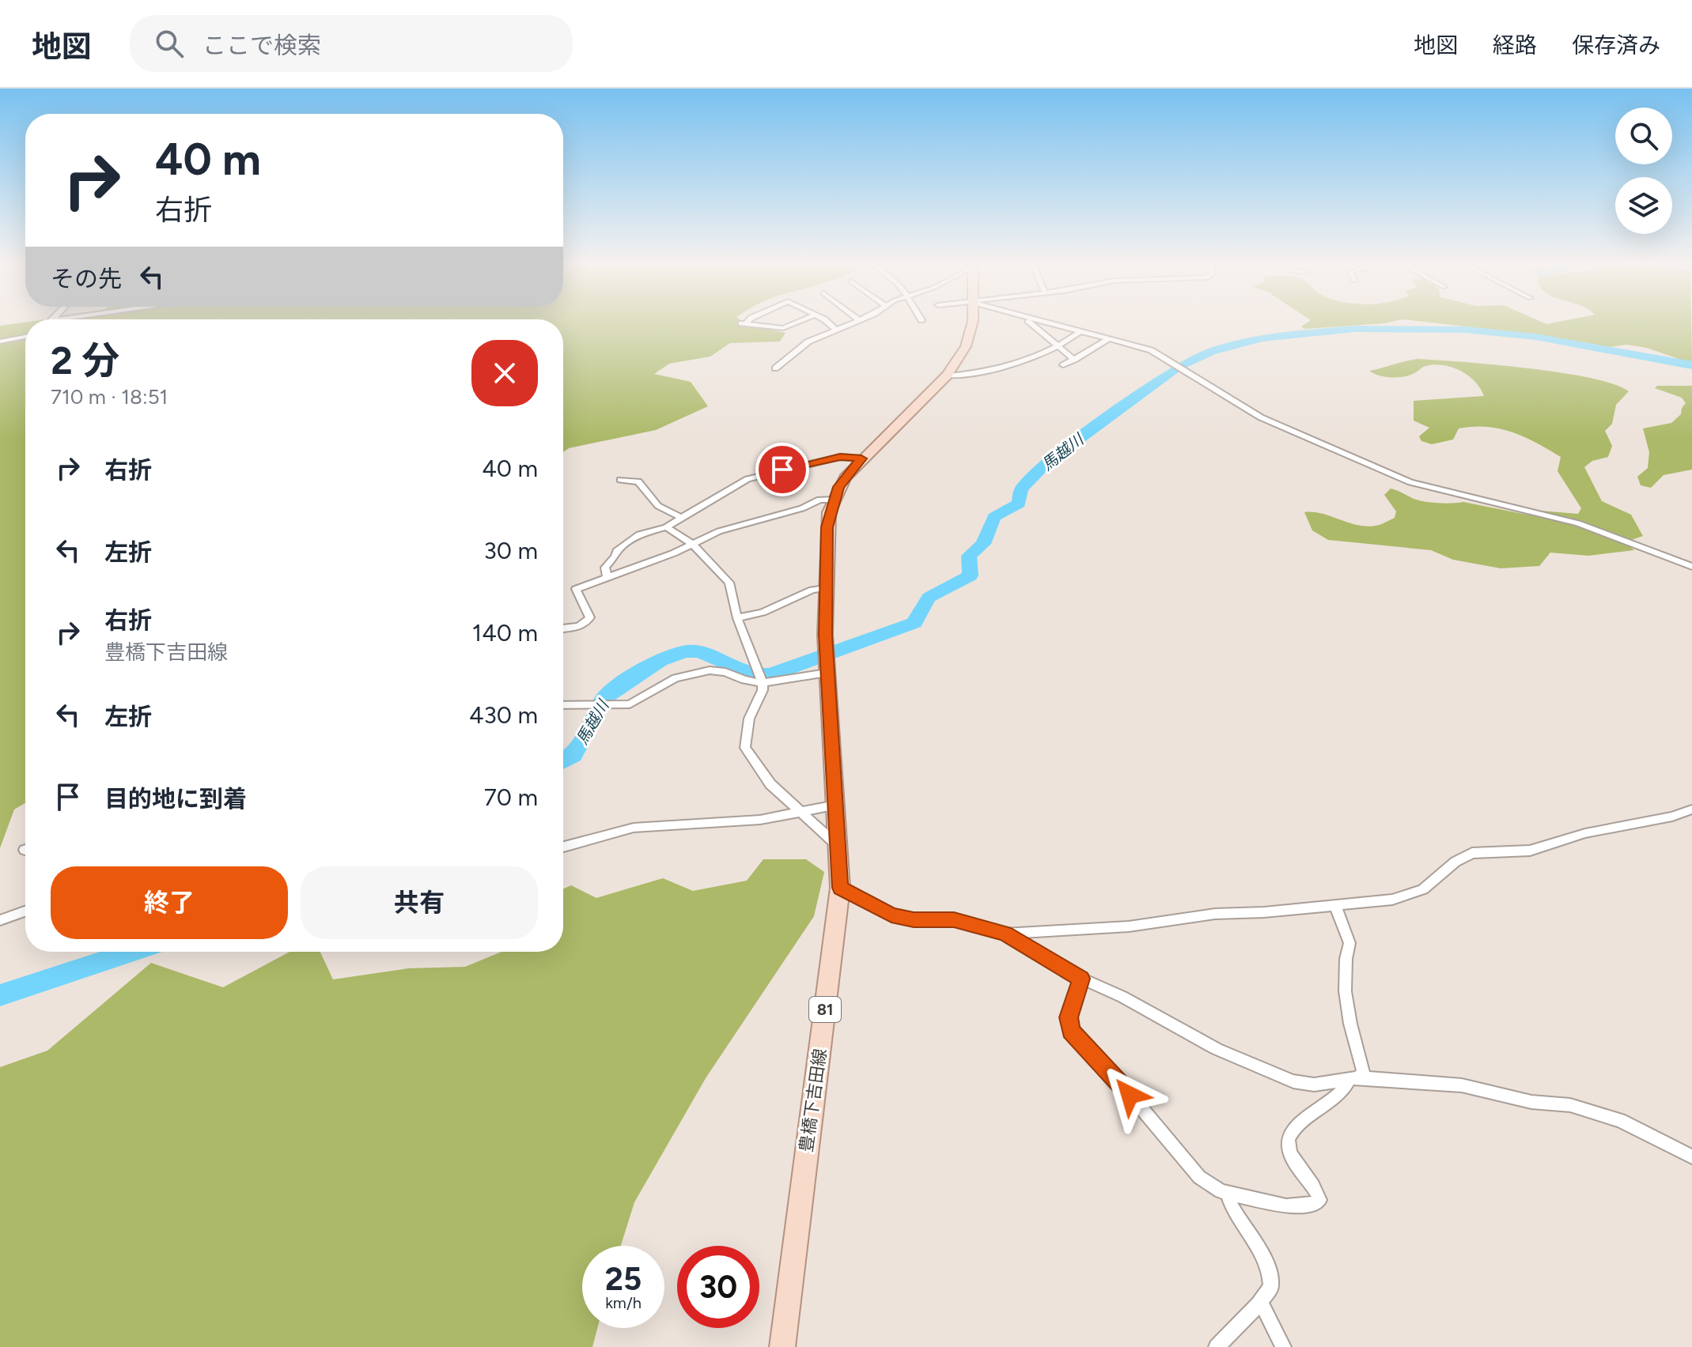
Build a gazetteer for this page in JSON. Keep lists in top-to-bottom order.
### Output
{
  "streets": {
    "main road": ["81", "豊橋下吉田線"]
  },
  "water": ["馬越川"],
  "page": {
    "header": "地図",
    "search": "ここで検索",
    "nav": ["地図", "経路", "保存済み"],
    "turn": ["40 m", "右折"],
    "then": "その先",
    "heading": ["2 分", "710 m · 18:51"],
    "list": [
      {
        "name": "右折",
        "value": "40 m"
      },
      {
        "name": "左折",
        "value": "30 m"
      },
      {
        "name": "右折",
        "note": "豊橋下吉田線",
        "value": "140 m"
      },
      {
        "name": "左折",
        "value": "430 m"
      },
      {
        "name": "目的地に到着",
        "value": "70 m"
      }
    ],
    "buttons": ["終了", "共有"],
    "speed": "25 km/h",
    "limit": "30"
  }
}
